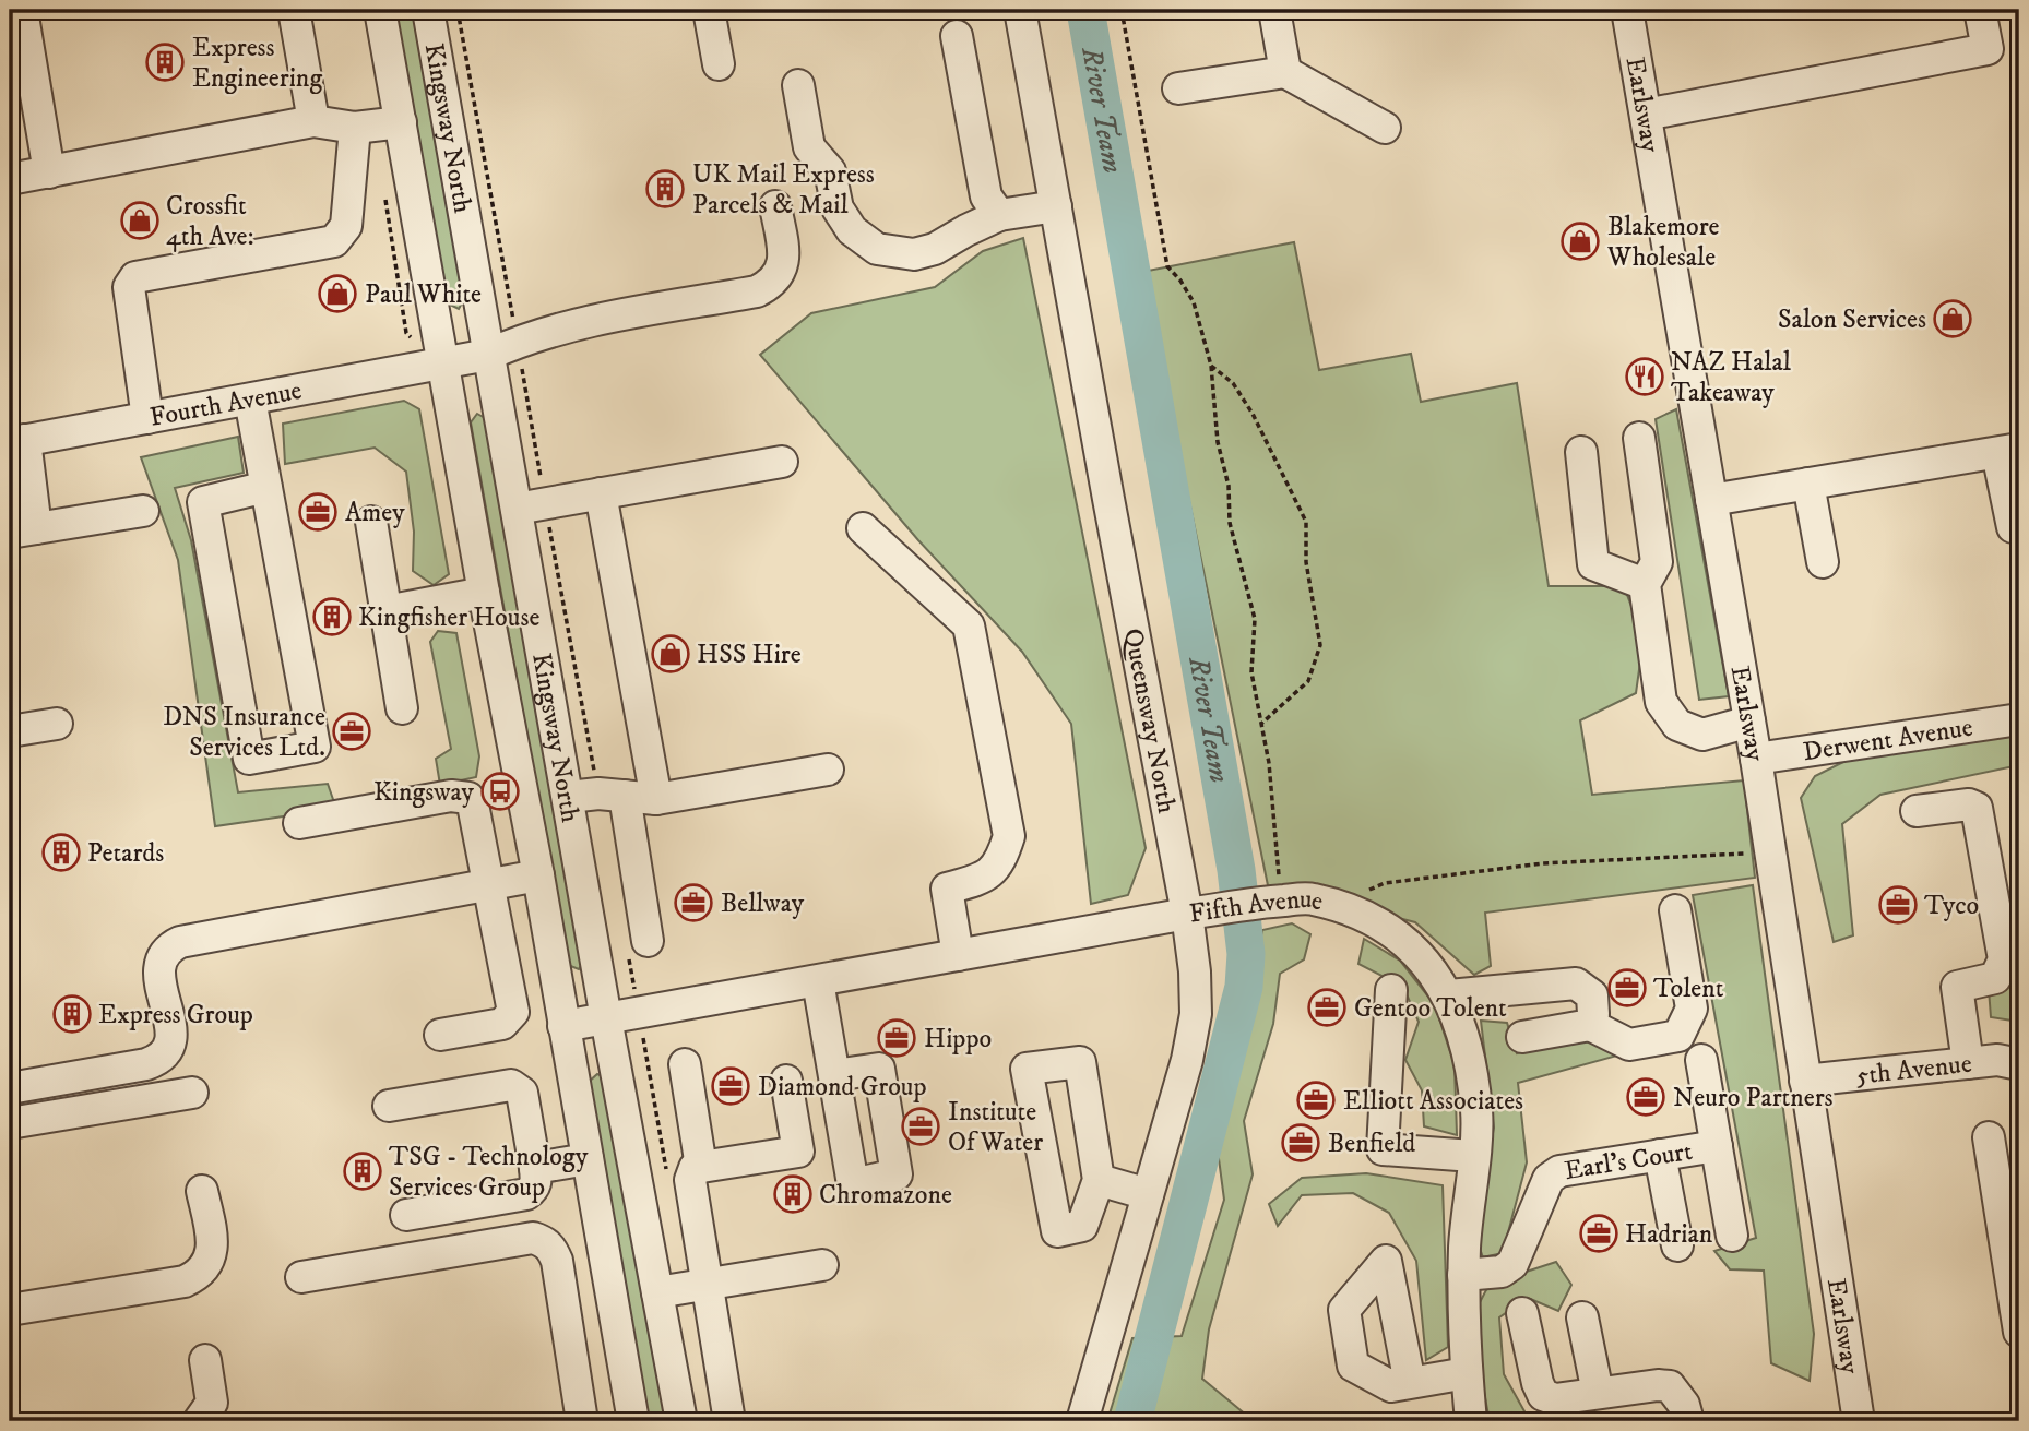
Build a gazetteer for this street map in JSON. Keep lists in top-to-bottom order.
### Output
{
  "streets": {
    "street": [
      "Earlsway",
      "Kingsway North",
      "Fourth Avenue",
      "Queensway North",
      "Derwent Avenue",
      "Fifth Avenue",
      "5th Avenue",
      "Earl's Court"
    ]
  },
  "crossings": [
    ["Earlsway", "Derwent Avenue"],
    ["Earlsway", "5th Avenue"],
    ["Kingsway North", "Fourth Avenue"],
    ["Kingsway North", "Fifth Avenue"],
    ["Queensway North", "Fifth Avenue"],
    ["Fifth Avenue", "Earl's Court"]
  ],
  "water": ["River Team"],
  "places": {
    "building": [
      "Express Engineering",
      "UK Mail Express Parcels & Mail",
      "Kingfisher House",
      "Petards",
      "Express Group",
      "TSG - Technology Services Group",
      "Chromazone"
    ],
    "shop": [
      "Crossfit 4th Ave:",
      "Blakemore Wholesale",
      "Paul White",
      "Salon Services",
      "HSS Hire"
    ],
    "restaurant": ["NAZ Halal Takeaway"],
    "office": [
      "Amey",
      "DNS Insurance Services Ltd.",
      "Bellway",
      "Tyco",
      "Tolent",
      "Gentoo Tolent",
      "Hippo",
      "Diamond Group",
      "Neuro Partners",
      "Elliott Associates",
      "Institute Of Water",
      "Benfield",
      "Hadrian"
    ],
    "bus stop": ["Kingsway"]
  }
}
